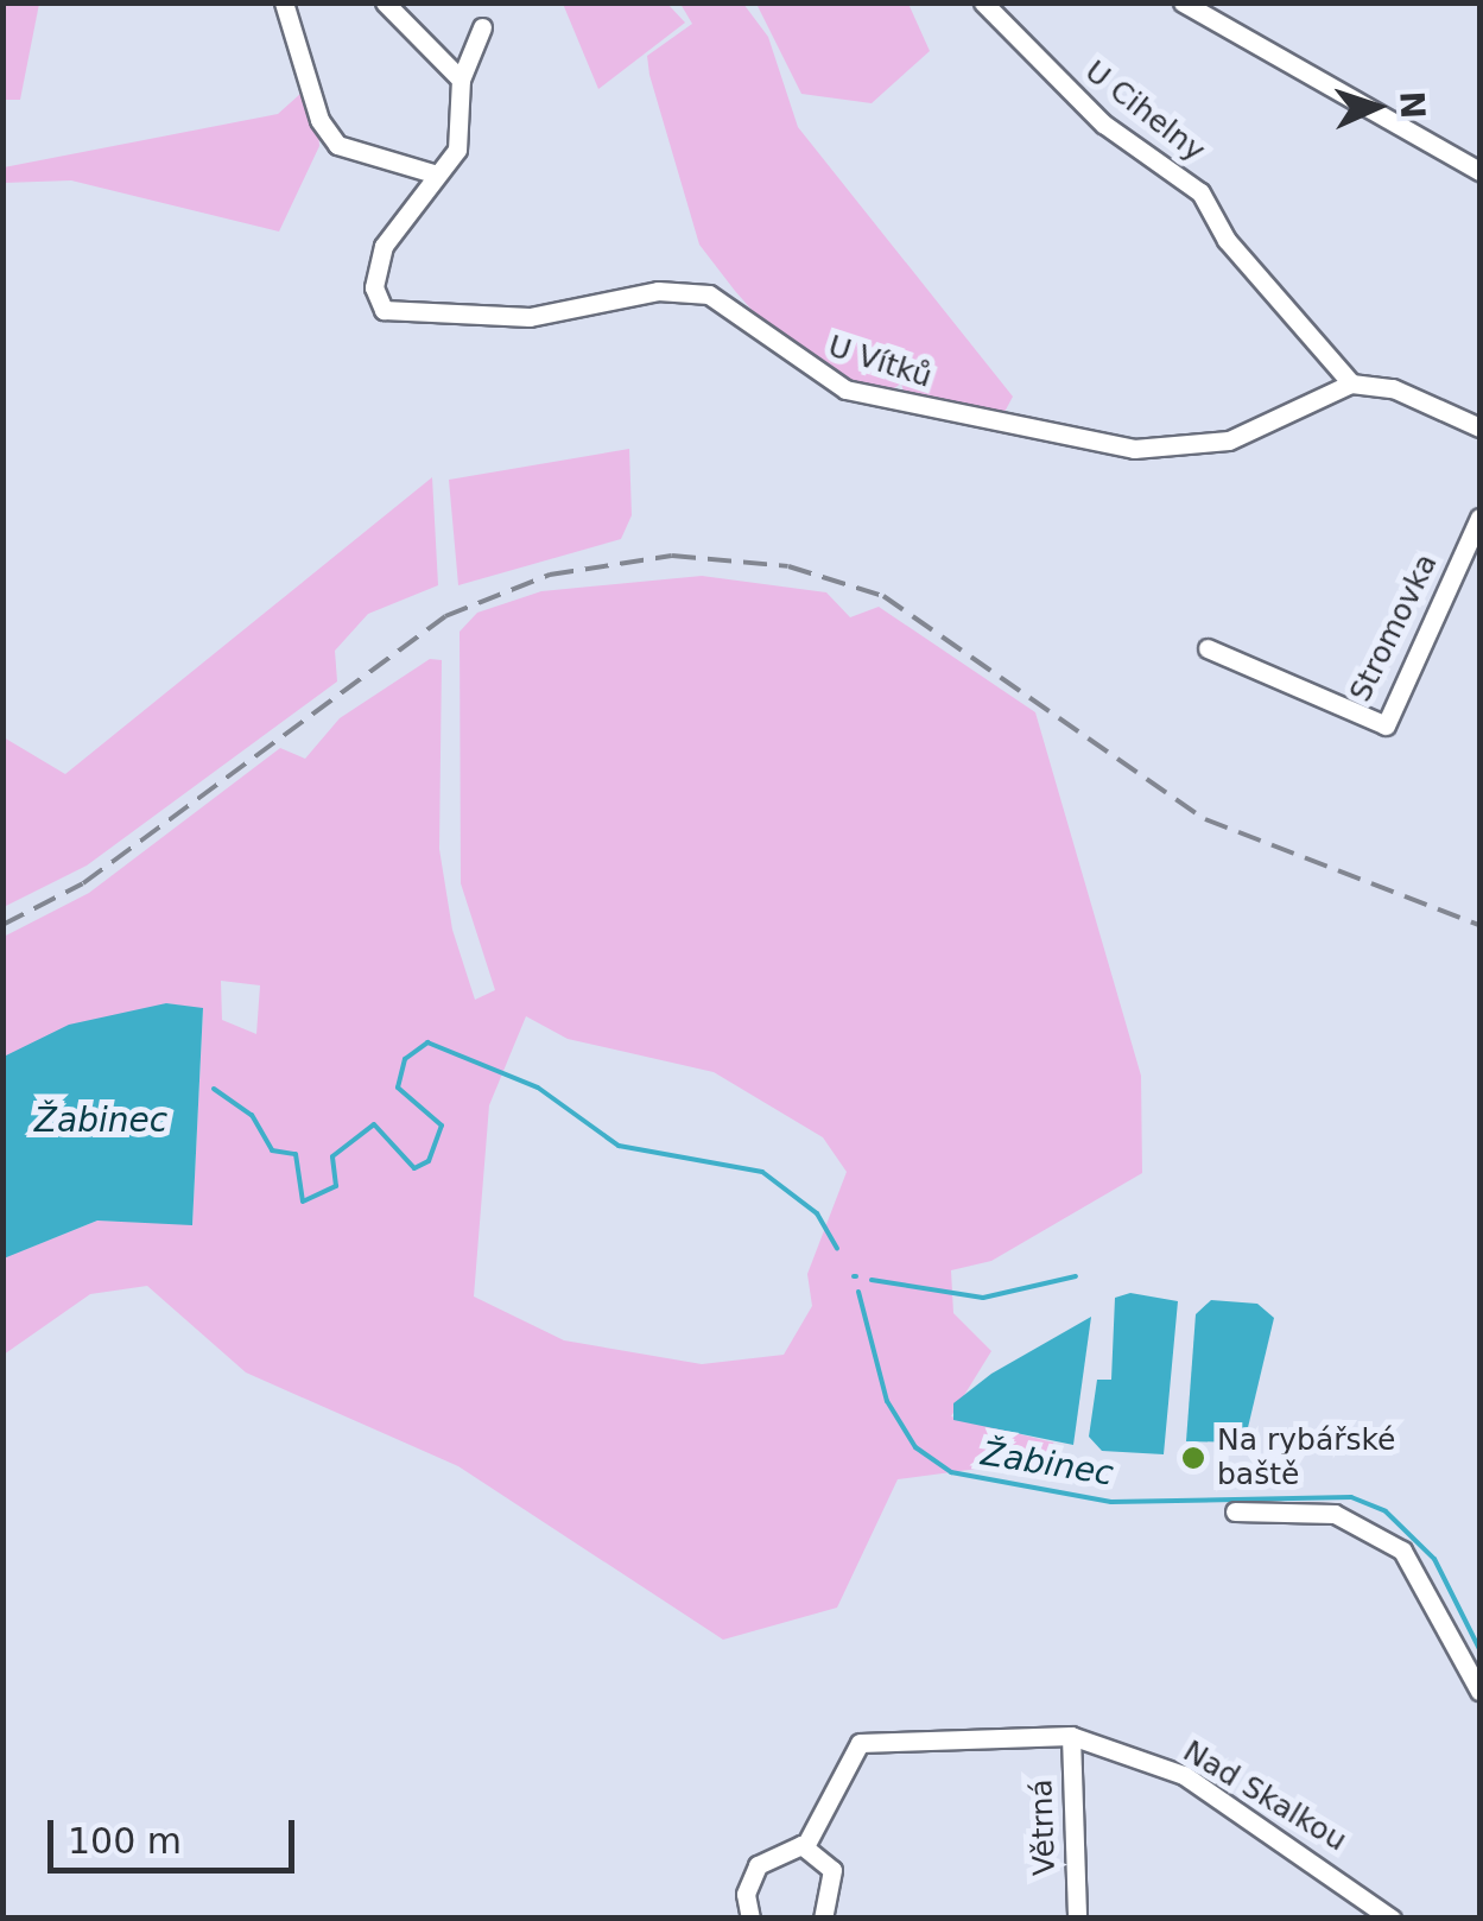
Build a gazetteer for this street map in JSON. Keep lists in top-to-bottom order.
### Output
{
  "streets": {
    "street": [
      "U Cihelny",
      "U Vítků",
      "Stromovka",
      "Nad Skalkou",
      "Větrná"
    ]
  },
  "crossings": [
    ["U Cihelny", "U Vítků"],
    ["Nad Skalkou", "Větrná"]
  ],
  "water": ["Žabinec"],
  "places": ["Na rybářské baště"],
  "scale_bar": "100 m",
  "north": "right"
}
